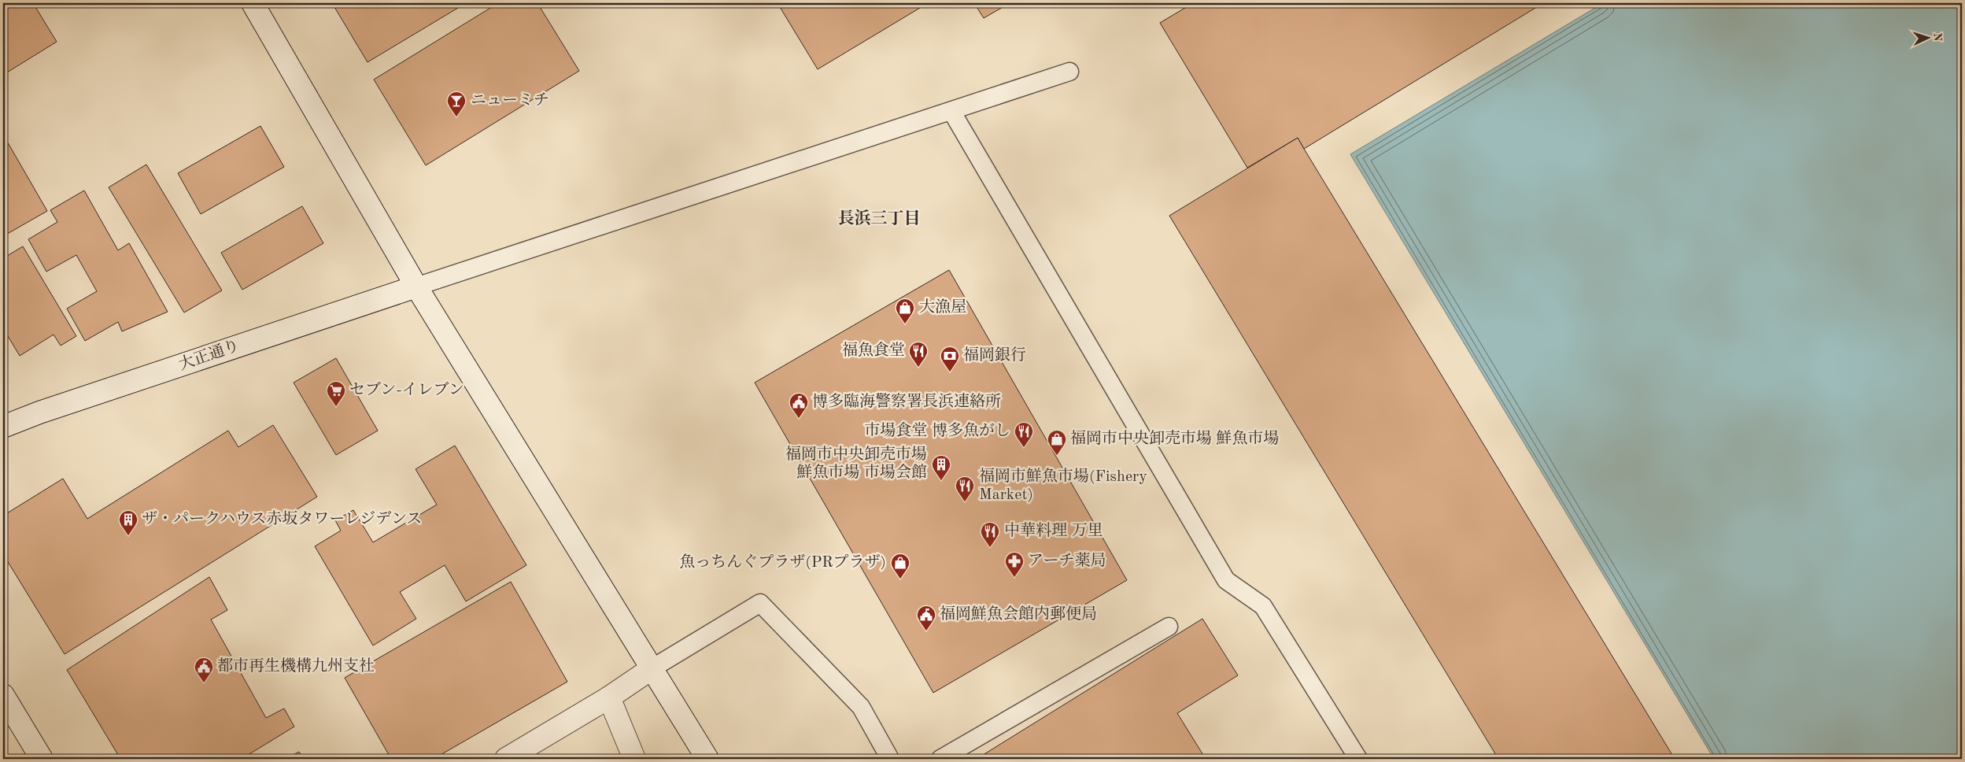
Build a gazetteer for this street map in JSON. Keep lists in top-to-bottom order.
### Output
{
  "streets": {
    "street": ["大正通り"]
  },
  "districts": ["長浜三丁目"],
  "places": {
    "bar": ["ニューミチ"],
    "shop": ["大漁屋", "福岡市中央卸売市場 鮮魚市場", "魚っちんぐプラザ(PRプラザ)"],
    "restaurant": [
      "福魚食堂",
      "市場食堂 博多魚がし",
      "福岡市鮮魚市場(Fishery Market)",
      "中華料理 万里"
    ],
    "bank": ["福岡銀行"],
    "supermarket": ["セブン-イレブン"],
    "public building": ["博多臨海警察署長浜連絡所", "福岡鮮魚会館内郵便局", "都市再生機構九州支社"],
    "building": ["福岡市中央卸売市場 鮮魚市場 市場会館", "ザ・パークハウス赤坂タワーレジデンス"],
    "pharmacy": ["アーチ薬局"]
  },
  "north": "right"
}
